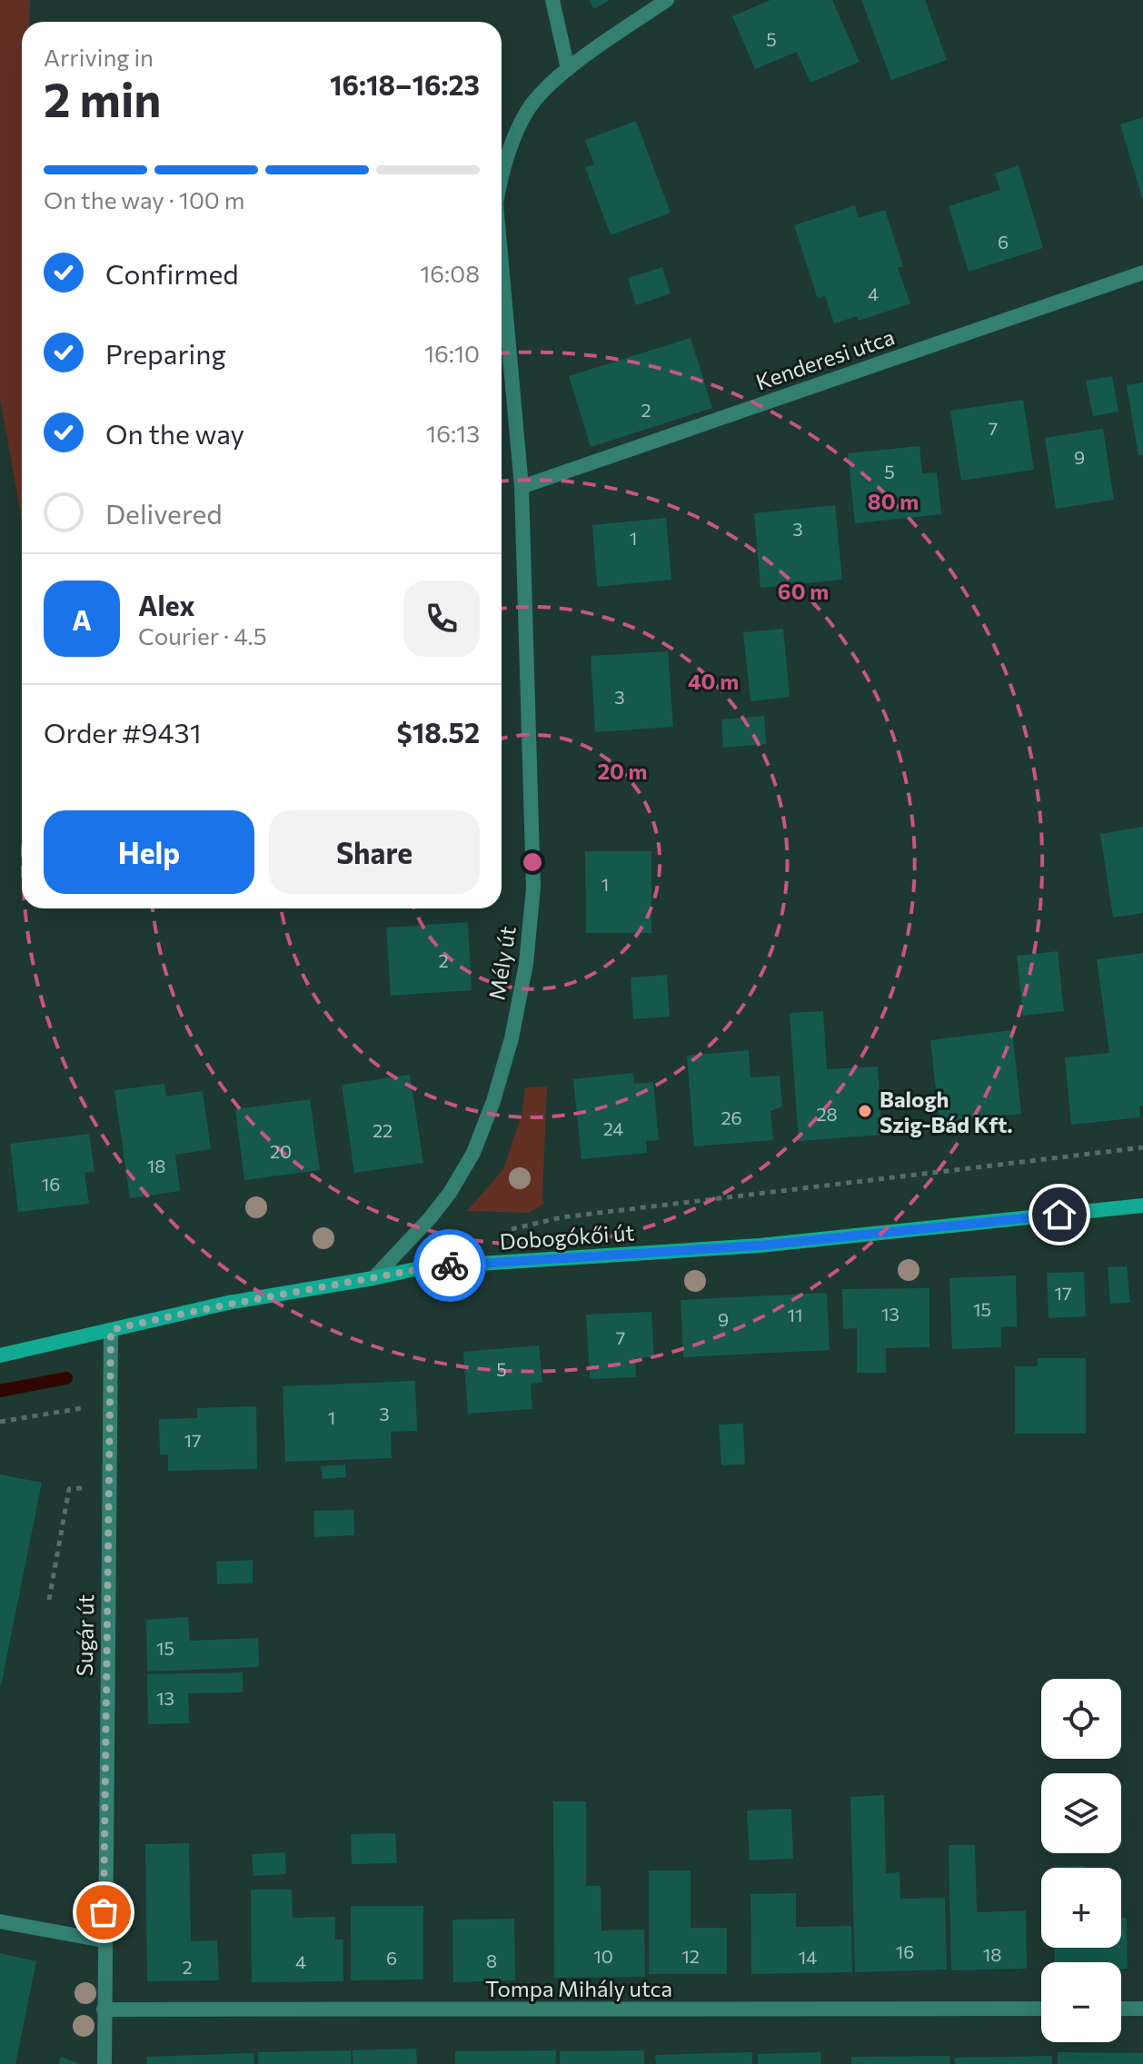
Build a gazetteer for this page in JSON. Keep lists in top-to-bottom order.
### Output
{
  "streets": {
    "main road": ["Dobogókői út"],
    "street": [
      "Kenderesi utca",
      "Mély út",
      "Sugár út",
      "Tompa Mihály utca"
    ]
  },
  "crossings": [
    ["Kenderesi utca", "Mély út"],
    ["Mély út", "Dobogókői út"],
    ["Dobogókői út", "Sugár út"],
    ["Sugár út", "Tompa Mihály utca"]
  ],
  "places": ["Balogh Szig-Bád Kft."],
  "house_numbers": [
    "5",
    "6",
    "4",
    "2",
    "7",
    "9",
    "5",
    "3",
    "1",
    "3",
    "1",
    "2",
    "28",
    "26",
    "24",
    "22",
    "20",
    "18",
    "16",
    "17",
    "15",
    "13",
    "11",
    "9",
    "7",
    "5",
    "3",
    "1",
    "17",
    "15",
    "13",
    "16",
    "18",
    "10",
    "12",
    "14",
    "6",
    "8",
    "4",
    "2"
  ],
  "page": {
    "heading": ["2 min", "Arriving in", "16:18–16:23"],
    "panel": [
      "Alex",
      "Courier · 4.5",
      "Order #9431",
      "$18.52"
    ],
    "bar": "On the way · 100 m",
    "list": [
      ["Confirmed", "16:08"],
      ["Preparing", "16:10"],
      ["On the way", "16:13"],
      "Delivered"
    ],
    "round": "A",
    "buttons": ["Help", "Share"],
    "map_buttons": ["+", "−"]
  },
  "rings": [
    "80 m",
    "60 m",
    "40 m",
    "20 m"
  ]
}
